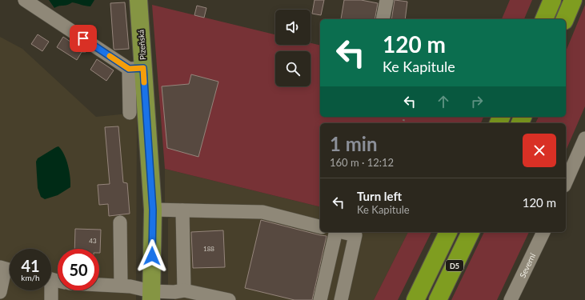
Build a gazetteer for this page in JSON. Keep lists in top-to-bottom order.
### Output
{
  "streets": {
    "highway": ["D5"],
    "main road": ["Plzeňská"],
    "street": ["Severní"]
  },
  "house_numbers": ["43", "188"],
  "page": {
    "turn": ["120 m", "Ke Kapitule"],
    "heading": ["1 min", "160 m · 12:12"],
    "list": [
      {
        "name": "Turn left",
        "note": "Ke Kapitule",
        "value": "120 m"
      }
    ],
    "speed": "41 km/h",
    "limit": "50"
  }
}
